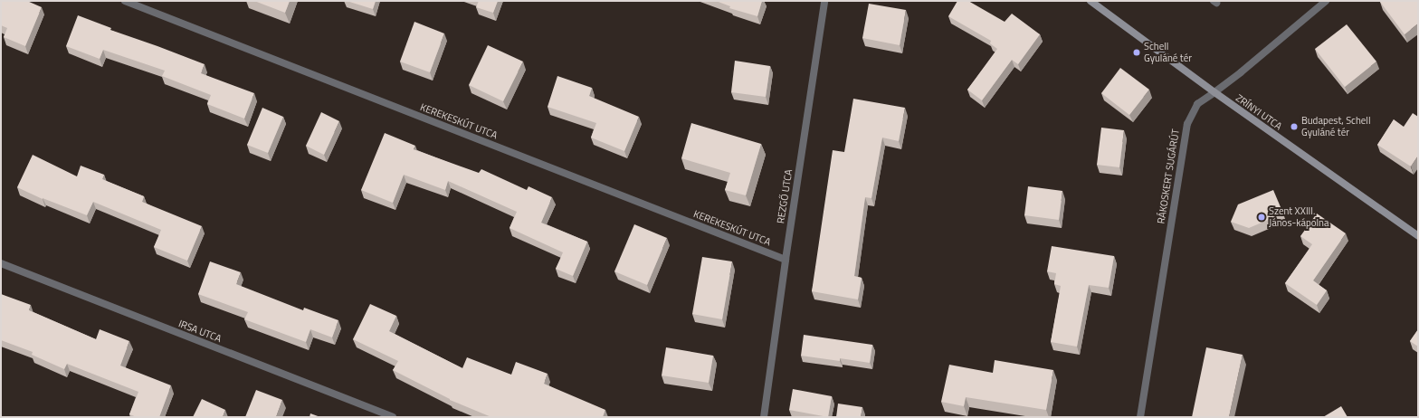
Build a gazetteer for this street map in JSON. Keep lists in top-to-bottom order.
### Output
{
  "streets": {
    "main road": ["ZRÍNYI UTCA"],
    "street": [
      "KEREKESKÚT UTCA",
      "RÁKOSKERT SUGÁRÚT",
      "REZGŐ UTCA",
      "IRSA UTCA"
    ]
  },
  "crossings": [
    ["ZRÍNYI UTCA", "RÁKOSKERT SUGÁRÚT"],
    ["KEREKESKÚT UTCA", "REZGŐ UTCA"]
  ],
  "places": ["Schell Gyuláné tér", "Budapest, Schell Gyuláné tér", "Szent XXIII. János-kápolna"]
}
